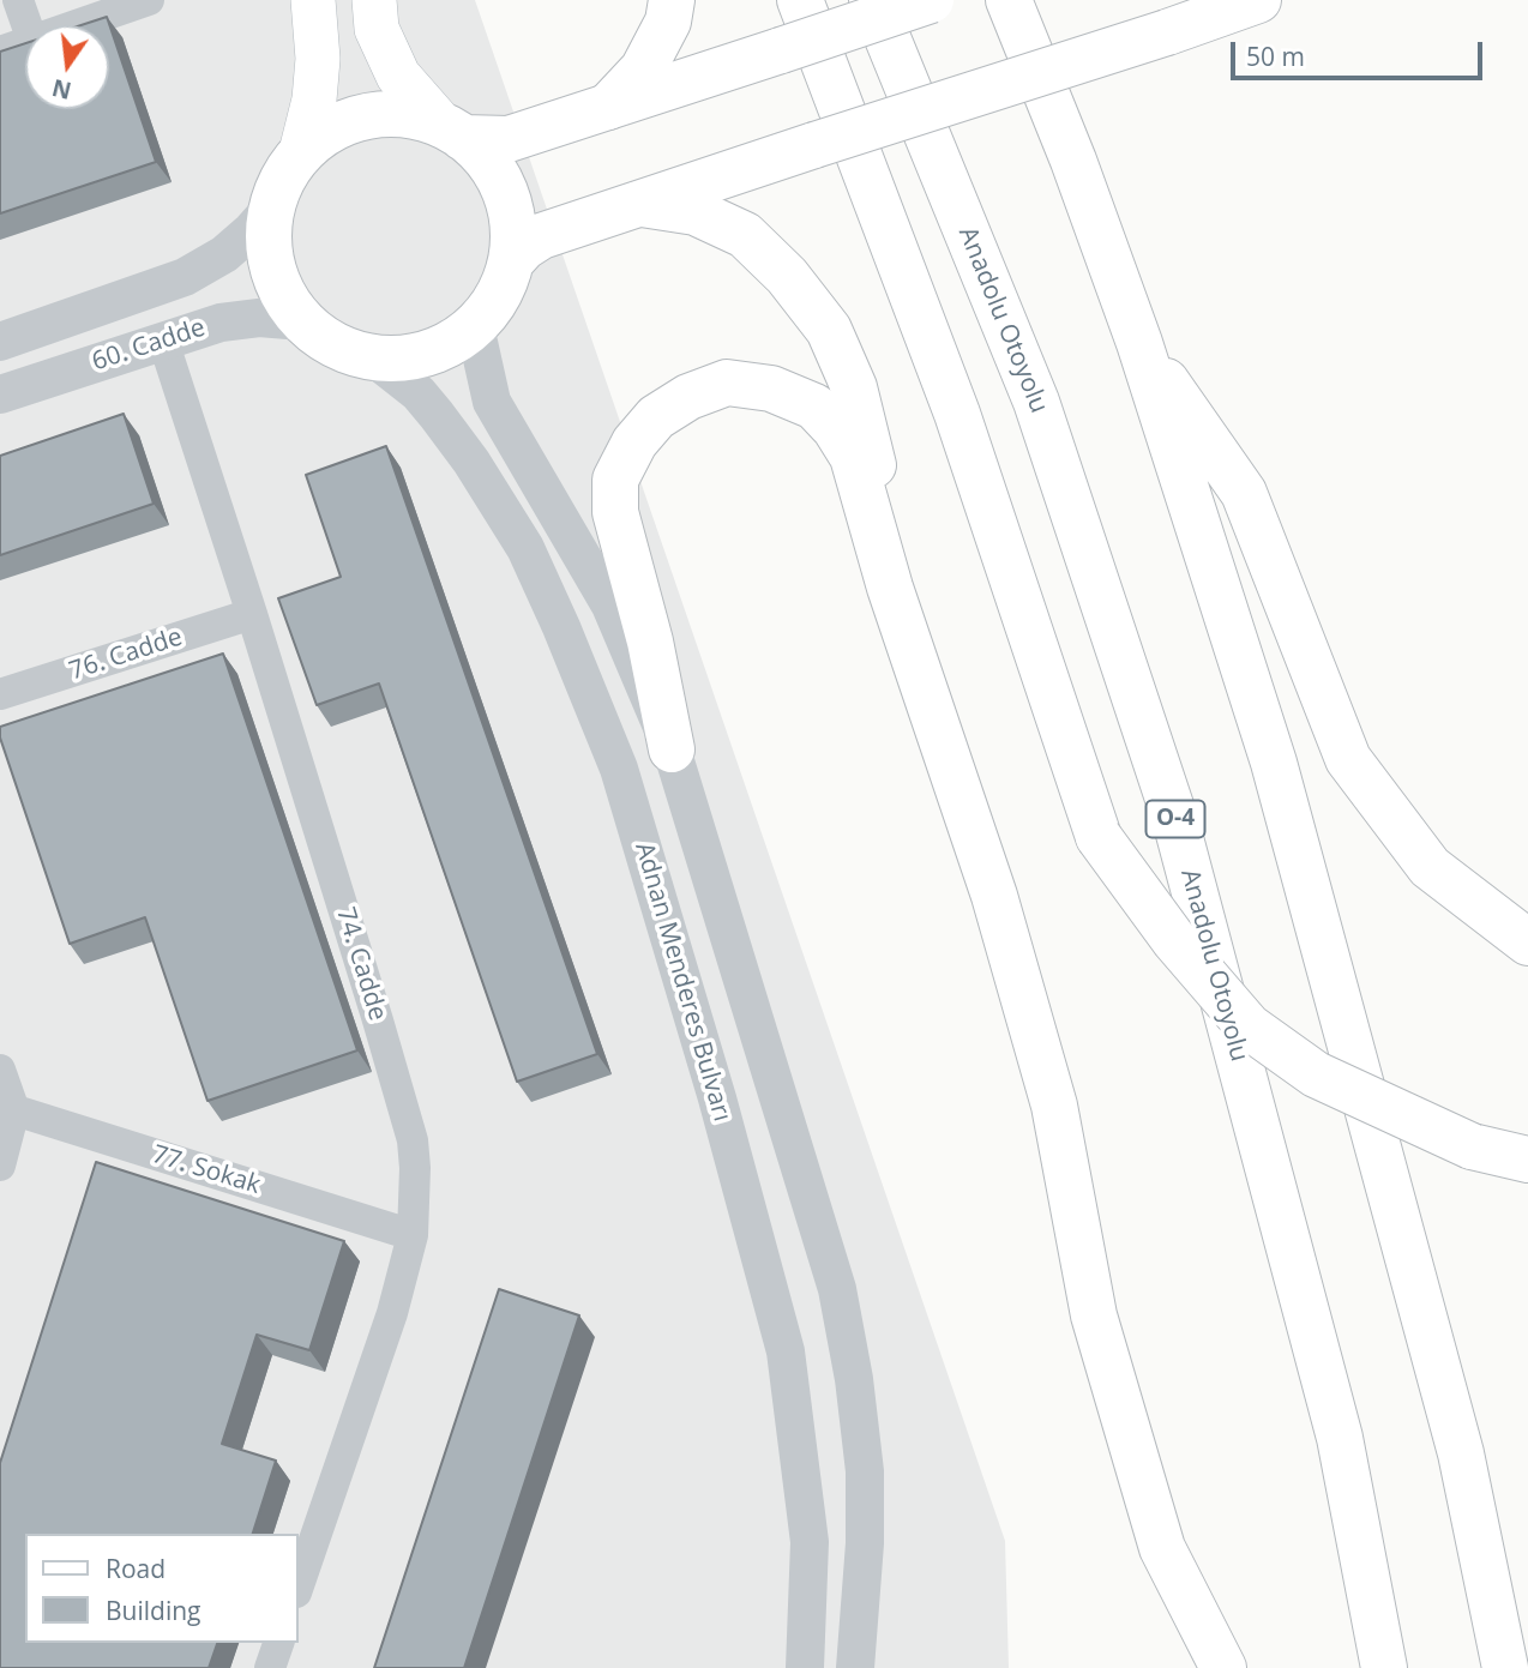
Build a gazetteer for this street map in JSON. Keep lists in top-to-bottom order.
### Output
{
  "streets": {
    "main road": ["Anadolu Otoyolu", "O-4"],
    "street": [
      "60. Cadde",
      "76. Cadde",
      "74. Cadde",
      "Adnan Menderes Bulvarı",
      "77. Sokak"
    ]
  },
  "crossings": [
    ["60. Cadde", "74. Cadde"],
    ["60. Cadde", "Adnan Menderes Bulvarı"],
    ["76. Cadde", "74. Cadde"],
    ["74. Cadde", "77. Sokak"]
  ],
  "legend": ["Road", "Building"],
  "scale_bar": "50 m",
  "north": "bottom"
}
